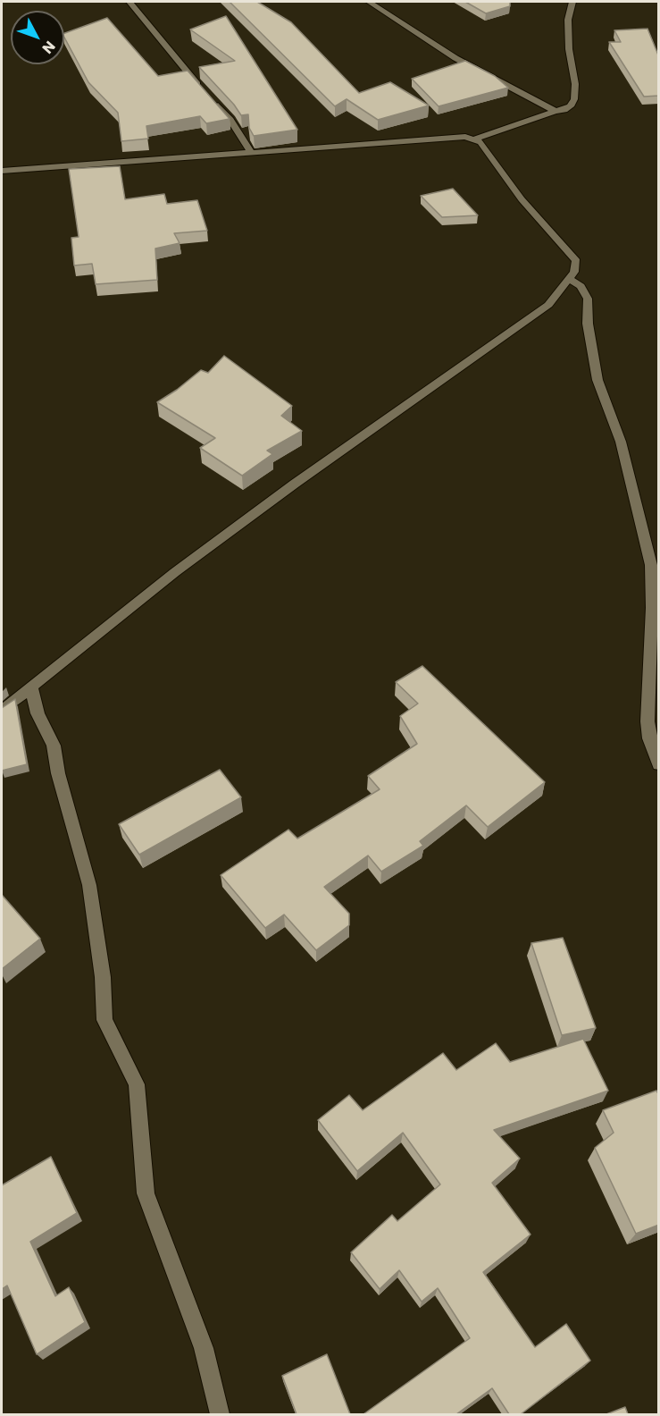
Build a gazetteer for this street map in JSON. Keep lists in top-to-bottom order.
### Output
{
  "north": "bottom right"
}
